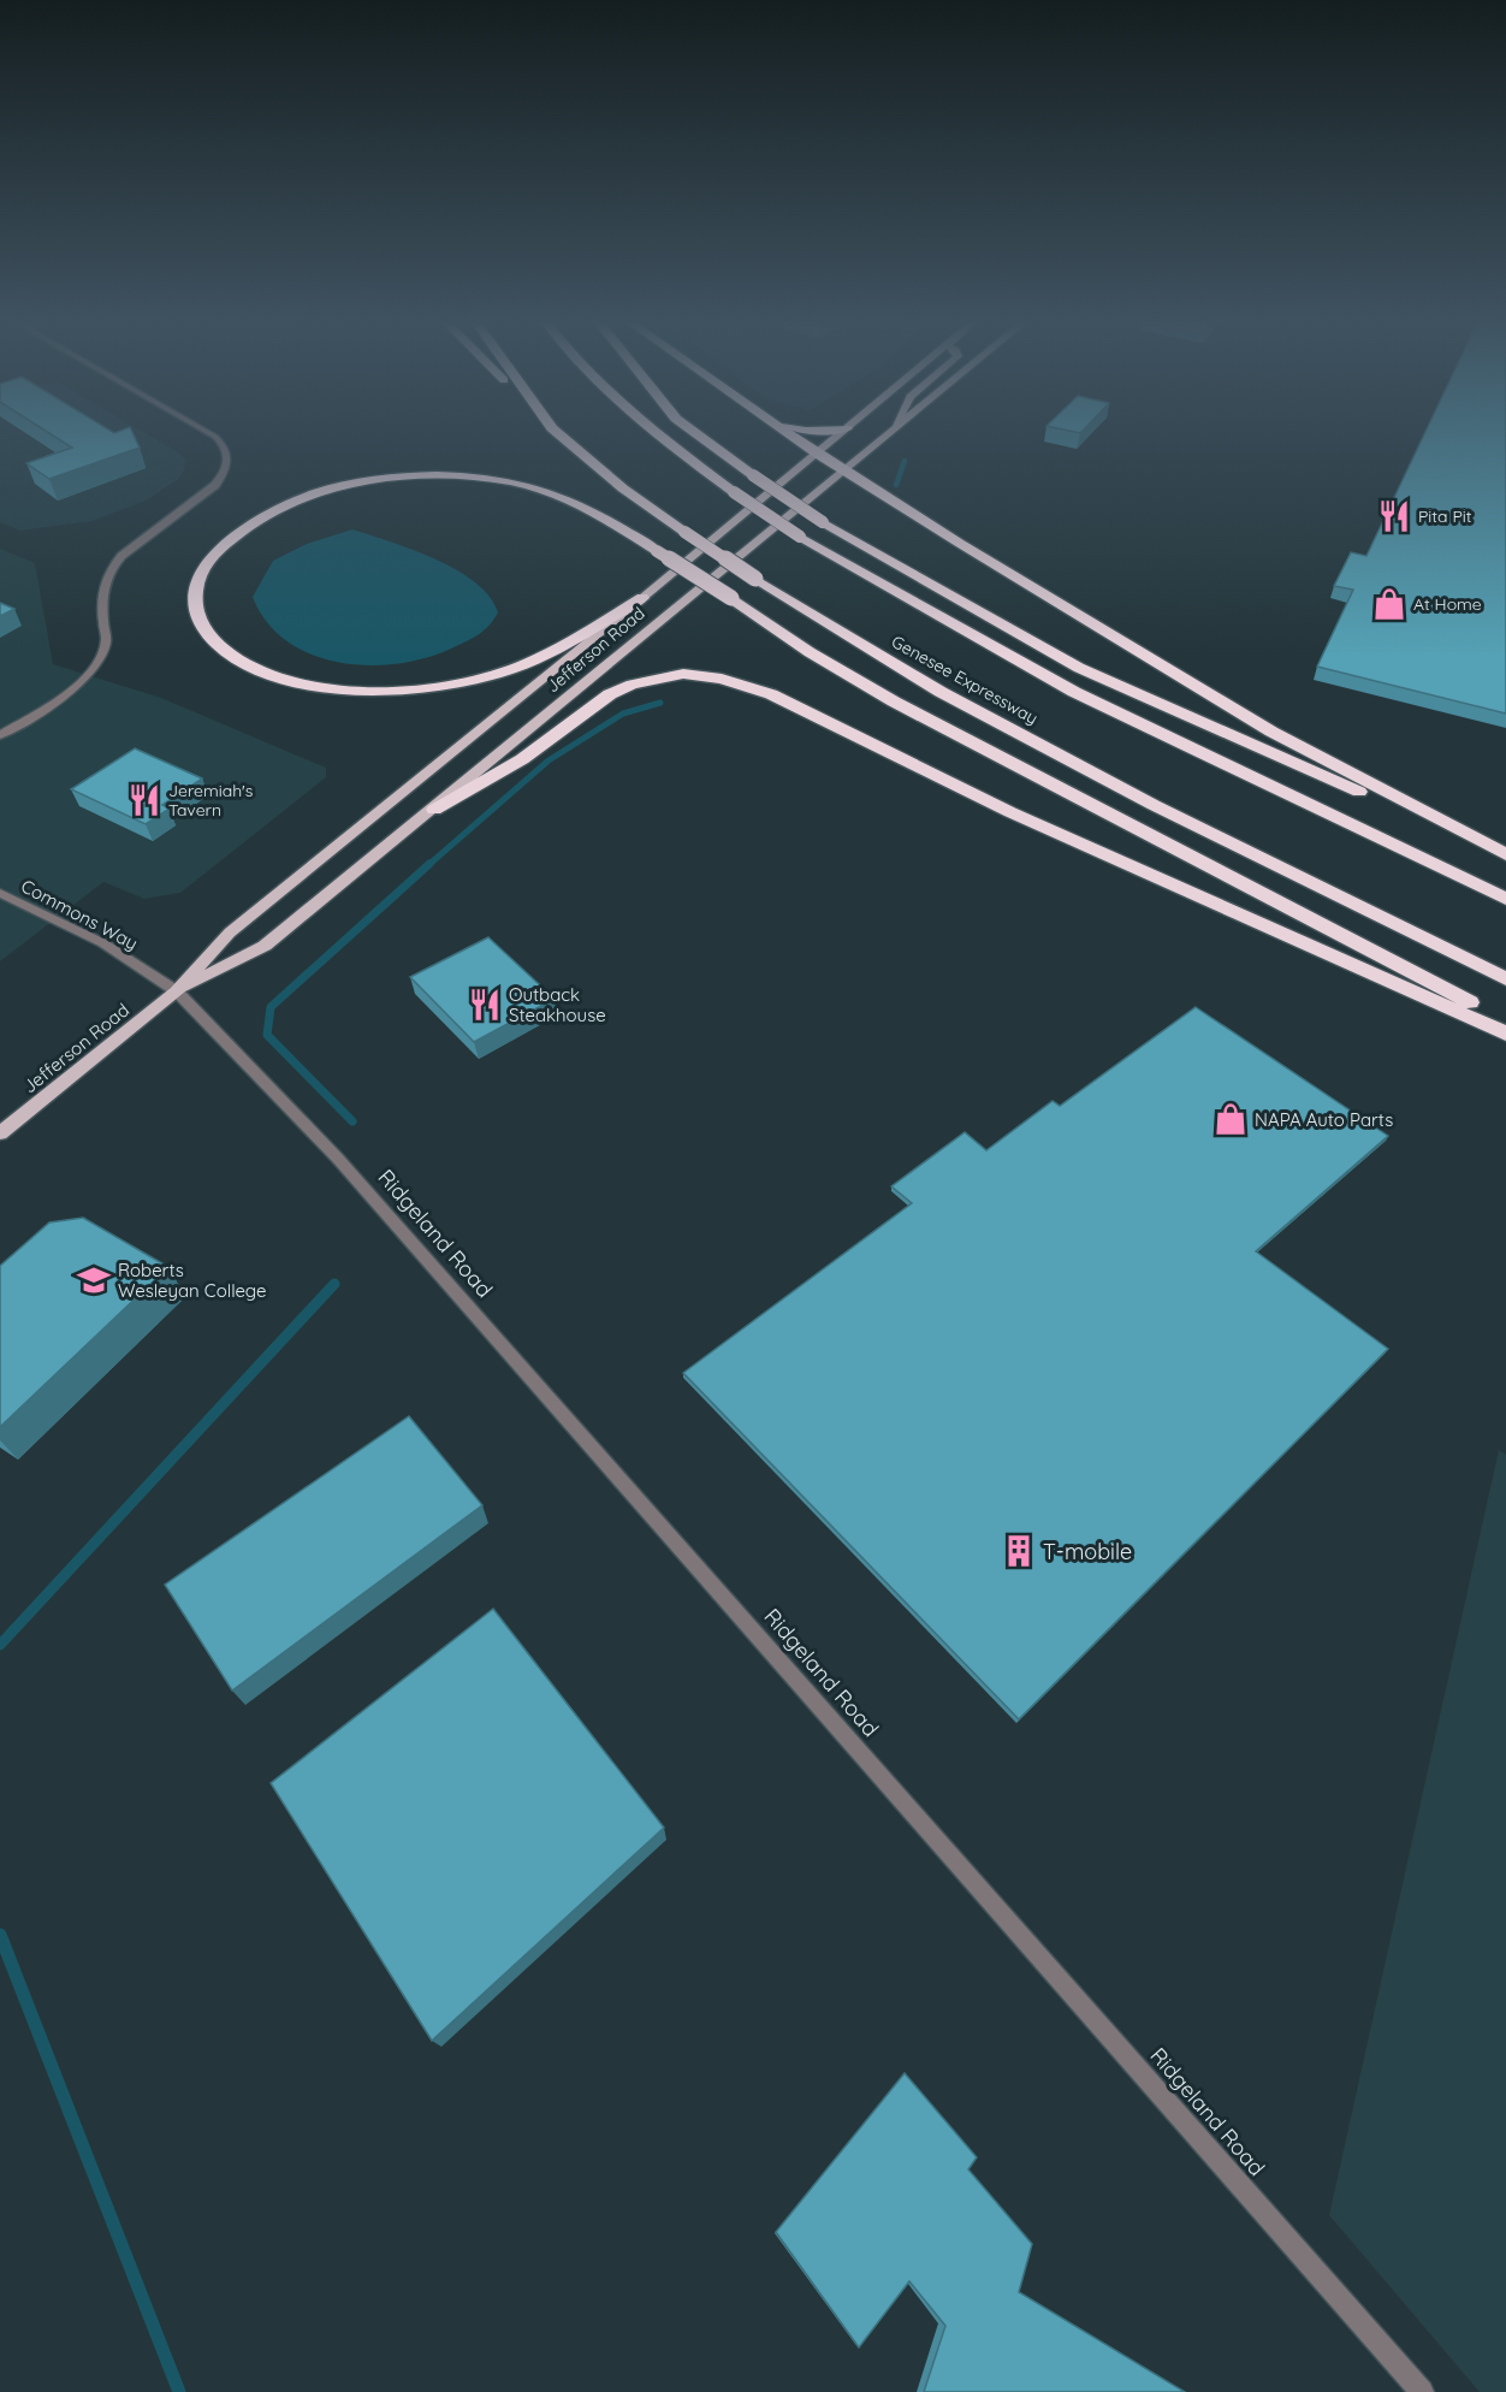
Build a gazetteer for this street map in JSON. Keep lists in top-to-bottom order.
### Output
{
  "streets": {
    "highway": ["Genesee Expressway"],
    "main road": ["Jefferson Road"],
    "street": ["Commons Way", "Ridgeland Road"]
  },
  "crossings": [
    ["Jefferson Road", "Commons Way"],
    ["Jefferson Road", "Ridgeland Road"],
    ["Commons Way", "Ridgeland Road"]
  ],
  "places": {
    "restaurant": ["Pita Pit", "Jeremiah's Tavern", "Outback Steakhouse"],
    "shop": ["At Home", "NAPA Auto Parts"],
    "school or university": ["Roberts Wesleyan College"],
    "building": ["T-mobile"]
  }
}
